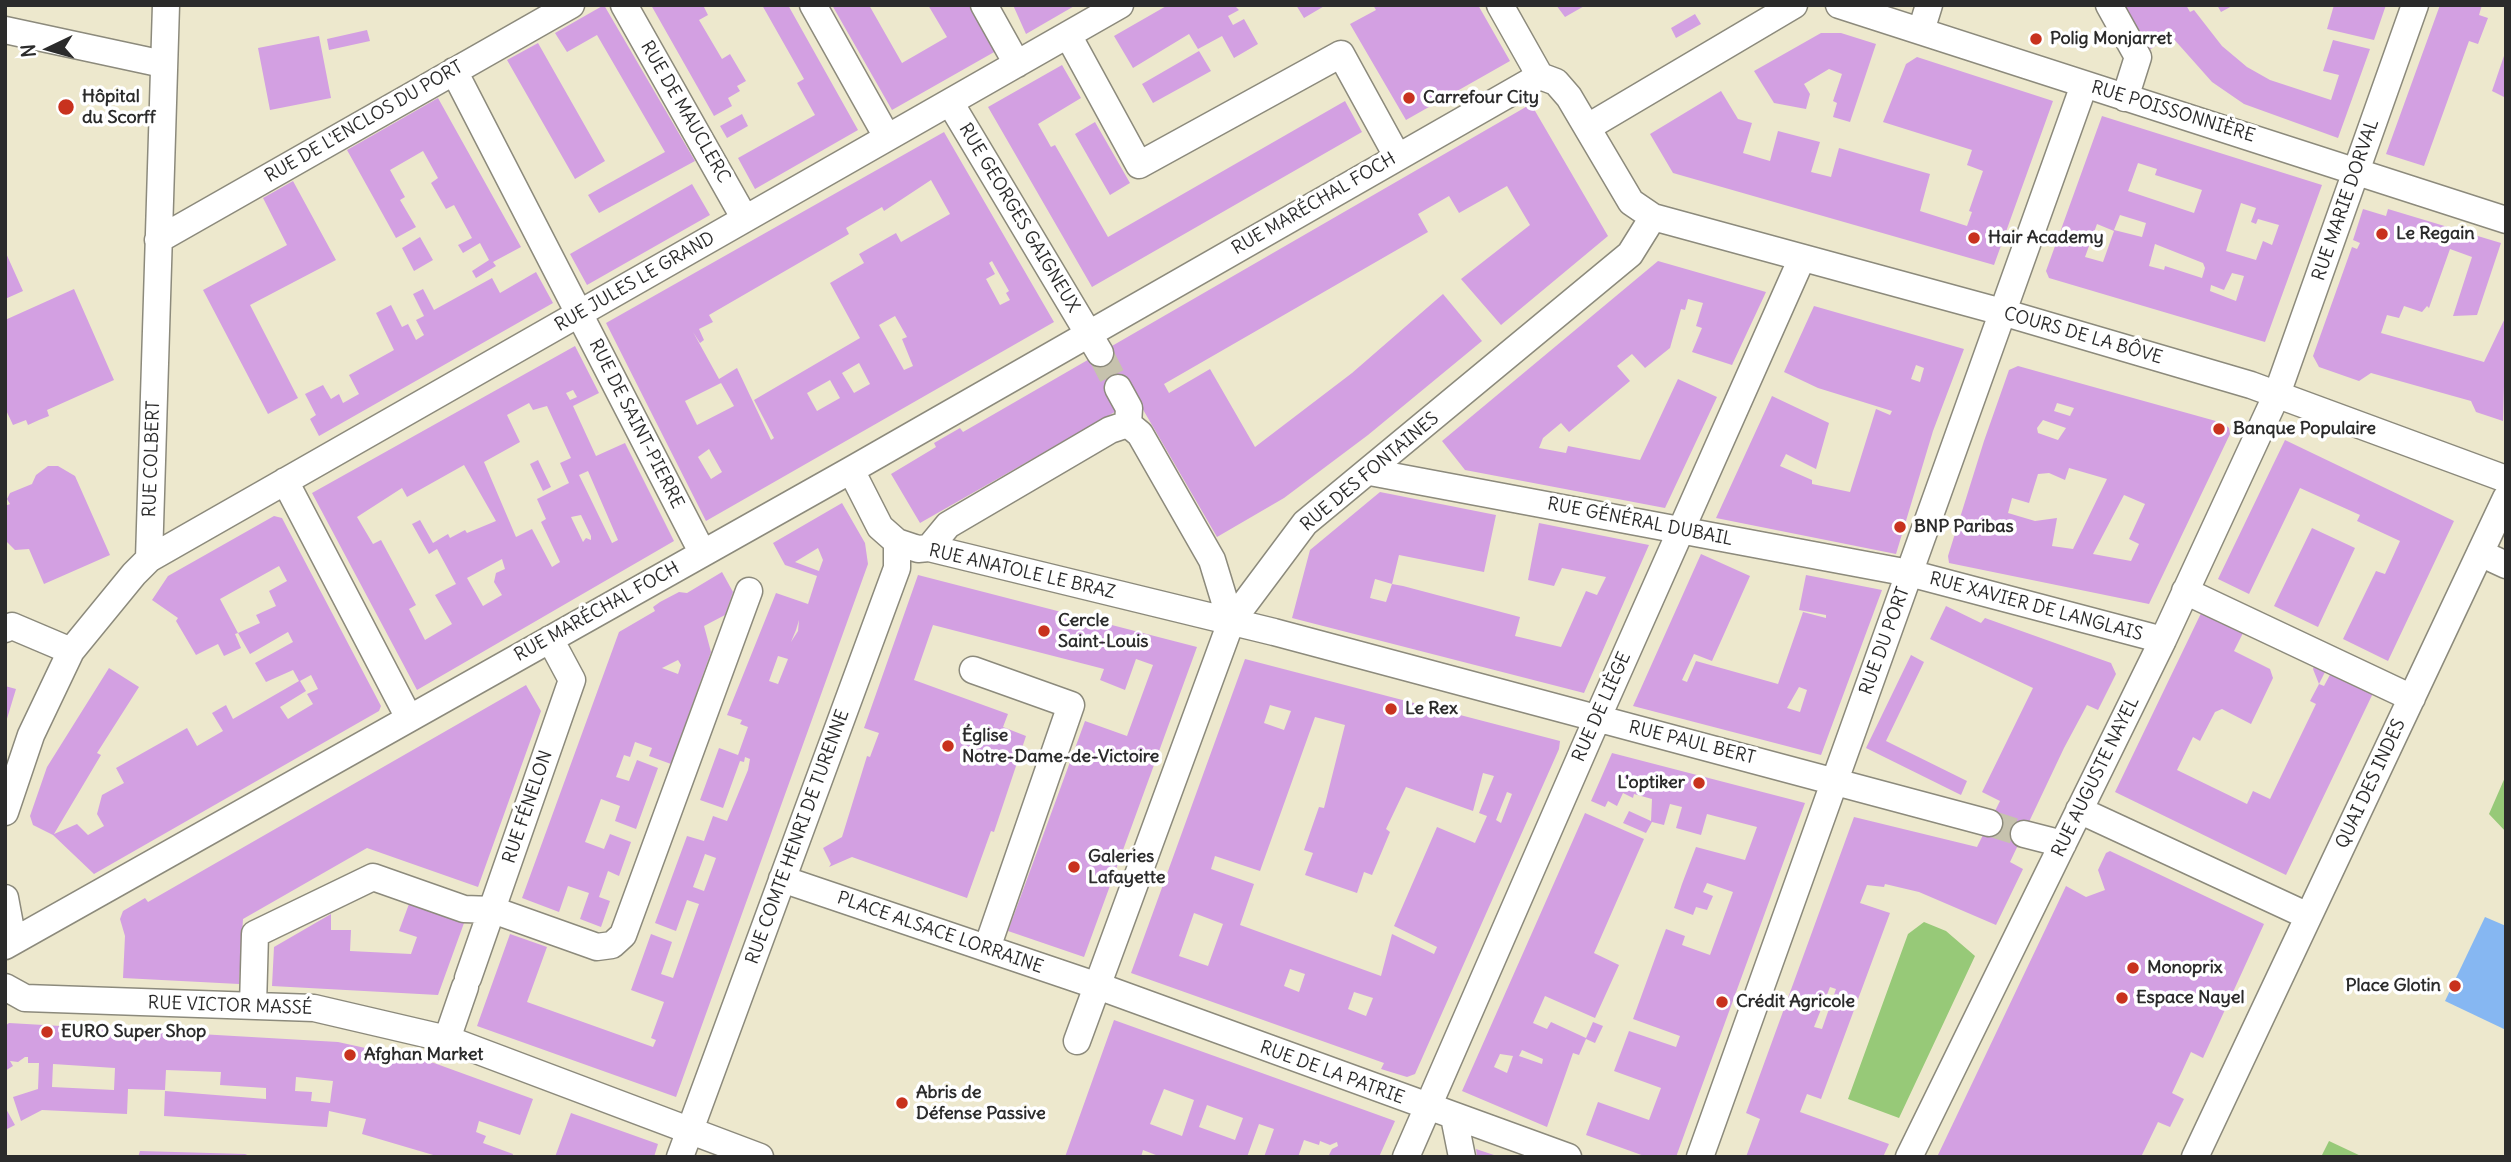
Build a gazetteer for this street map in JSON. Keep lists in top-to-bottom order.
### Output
{
  "streets": {
    "street": [
      "RUE DE MAUCLERC",
      "RUE POISSONNIÈRE",
      "RUE DE L'ENCLOS DU PORT",
      "RUE MARIE DORVAL",
      "RUE MARÉCHAL FOCH",
      "RUE GEORGES GAIGNEUX",
      "RUE JULES LE GRAND",
      "COURS DE LA BÔVE",
      "RUE DE SAINT-PIERRE",
      "RUE COLBERT",
      "RUE DES FONTAINES",
      "RUE GÉNÉRAL DUBAIL",
      "RUE ANATOLE LE BRAZ",
      "RUE XAVIER DE LANGLAIS",
      "RUE DU PORT",
      "RUE DE LIÈGE",
      "RUE PAUL BERT",
      "RUE AUGUSTE NAYEL",
      "QUAI DES INDES",
      "RUE FÉNELON",
      "RUE COMTE HENRI DE TURENNE",
      "PLACE ALSACE LORRAINE",
      "RUE VICTOR MASSÉ",
      "RUE DE LA PATRIE"
    ]
  },
  "crossings": [
    ["RUE DE MAUCLERC", "RUE JULES LE GRAND"],
    ["RUE POISSONNIÈRE", "RUE MARIE DORVAL"],
    ["RUE POISSONNIÈRE", "RUE DU PORT"],
    ["RUE DE L'ENCLOS DU PORT", "RUE DE SAINT-PIERRE"],
    ["RUE DE L'ENCLOS DU PORT", "RUE COLBERT"],
    ["RUE MARIE DORVAL", "COURS DE LA BÔVE"],
    ["RUE MARIE DORVAL", "RUE AUGUSTE NAYEL"],
    ["RUE MARÉCHAL FOCH", "RUE GEORGES GAIGNEUX"],
    ["RUE MARÉCHAL FOCH", "RUE DE SAINT-PIERRE"],
    ["RUE MARÉCHAL FOCH", "RUE FÉNELON"],
    ["RUE GEORGES GAIGNEUX", "RUE JULES LE GRAND"],
    ["RUE JULES LE GRAND", "RUE DE SAINT-PIERRE"],
    ["RUE JULES LE GRAND", "RUE COLBERT"],
    ["COURS DE LA BÔVE", "RUE DES FONTAINES"],
    ["COURS DE LA BÔVE", "RUE DU PORT"],
    ["COURS DE LA BÔVE", "RUE DE LIÈGE"],
    ["COURS DE LA BÔVE", "RUE AUGUSTE NAYEL"],
    ["RUE DES FONTAINES", "RUE GÉNÉRAL DUBAIL"],
    ["RUE DES FONTAINES", "RUE ANATOLE LE BRAZ"],
    ["RUE DES FONTAINES", "RUE PAUL BERT"],
    ["RUE DES FONTAINES", "PLACE ALSACE LORRAINE"],
    ["RUE DES FONTAINES", "RUE DE LA PATRIE"],
    ["RUE GÉNÉRAL DUBAIL", "RUE XAVIER DE LANGLAIS"],
    ["RUE GÉNÉRAL DUBAIL", "RUE DU PORT"],
    ["RUE GÉNÉRAL DUBAIL", "RUE DE LIÈGE"],
    ["RUE ANATOLE LE BRAZ", "RUE PAUL BERT"],
    ["RUE ANATOLE LE BRAZ", "RUE COMTE HENRI DE TURENNE"],
    ["RUE XAVIER DE LANGLAIS", "RUE DU PORT"],
    ["RUE XAVIER DE LANGLAIS", "RUE AUGUSTE NAYEL"],
    ["RUE DU PORT", "RUE PAUL BERT"],
    ["RUE DE LIÈGE", "RUE PAUL BERT"],
    ["RUE DE LIÈGE", "RUE DE LA PATRIE"],
    ["RUE FÉNELON", "RUE VICTOR MASSÉ"],
    ["RUE COMTE HENRI DE TURENNE", "PLACE ALSACE LORRAINE"],
    ["RUE COMTE HENRI DE TURENNE", "RUE VICTOR MASSÉ"],
    ["PLACE ALSACE LORRAINE", "RUE DE LA PATRIE"]
  ],
  "places": [
    "Polig Monjarret",
    "Carrefour City",
    "Hôpital du Scorff",
    "Le Regain",
    "Hair Academy",
    "Banque Populaire",
    "BNP Paribas",
    "Cercle Saint-Louis",
    "Le Rex",
    "Église Notre-Dame-de-Victoire",
    "L'optiker",
    "Galeries Lafayette",
    "Monoprix",
    "Place Glotin",
    "Espace Nayel",
    "Crédit Agricole",
    "EURO Super Shop",
    "Afghan Market",
    "Abris de Défense Passive"
  ],
  "north": "left"
}
